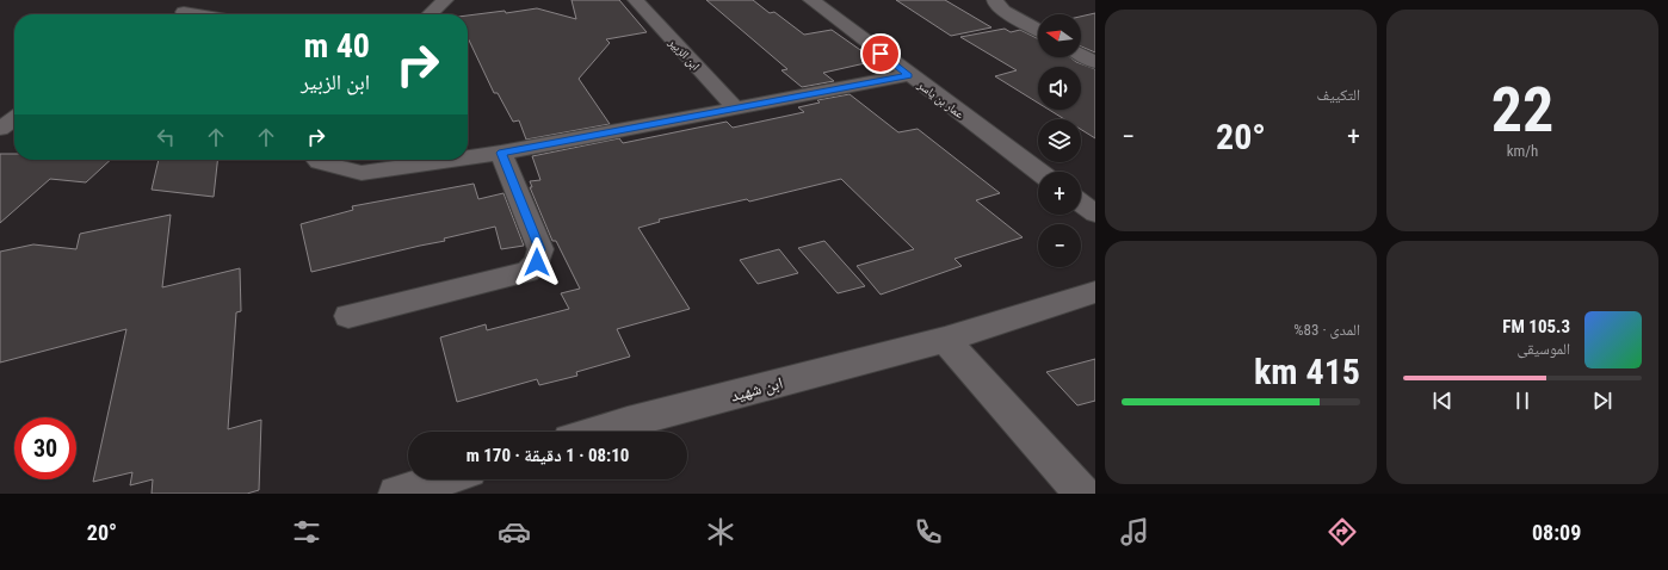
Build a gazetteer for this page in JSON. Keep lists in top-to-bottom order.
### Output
{
  "streets": {
    "street": ["ابن الزبير", "عمار بن ياسر", "ابن شهيد"]
  },
  "north": "left",
  "page": {
    "tile": [
      ["22", "km/h"],
      "التكييف",
      ["المدى · 83%", "415 km"]
    ],
    "map_buttons": ["+", "−"],
    "turn": ["40 m", "ابن الزبير"],
    "heat": ["−", "20°", "+"],
    "song": ["105.3 FM", "الموسيقى"],
    "limit": "30",
    "trip": "08:10 · 1 دقيقة · 170 m",
    "tabs": ["08:09", "20°"]
  }
}
